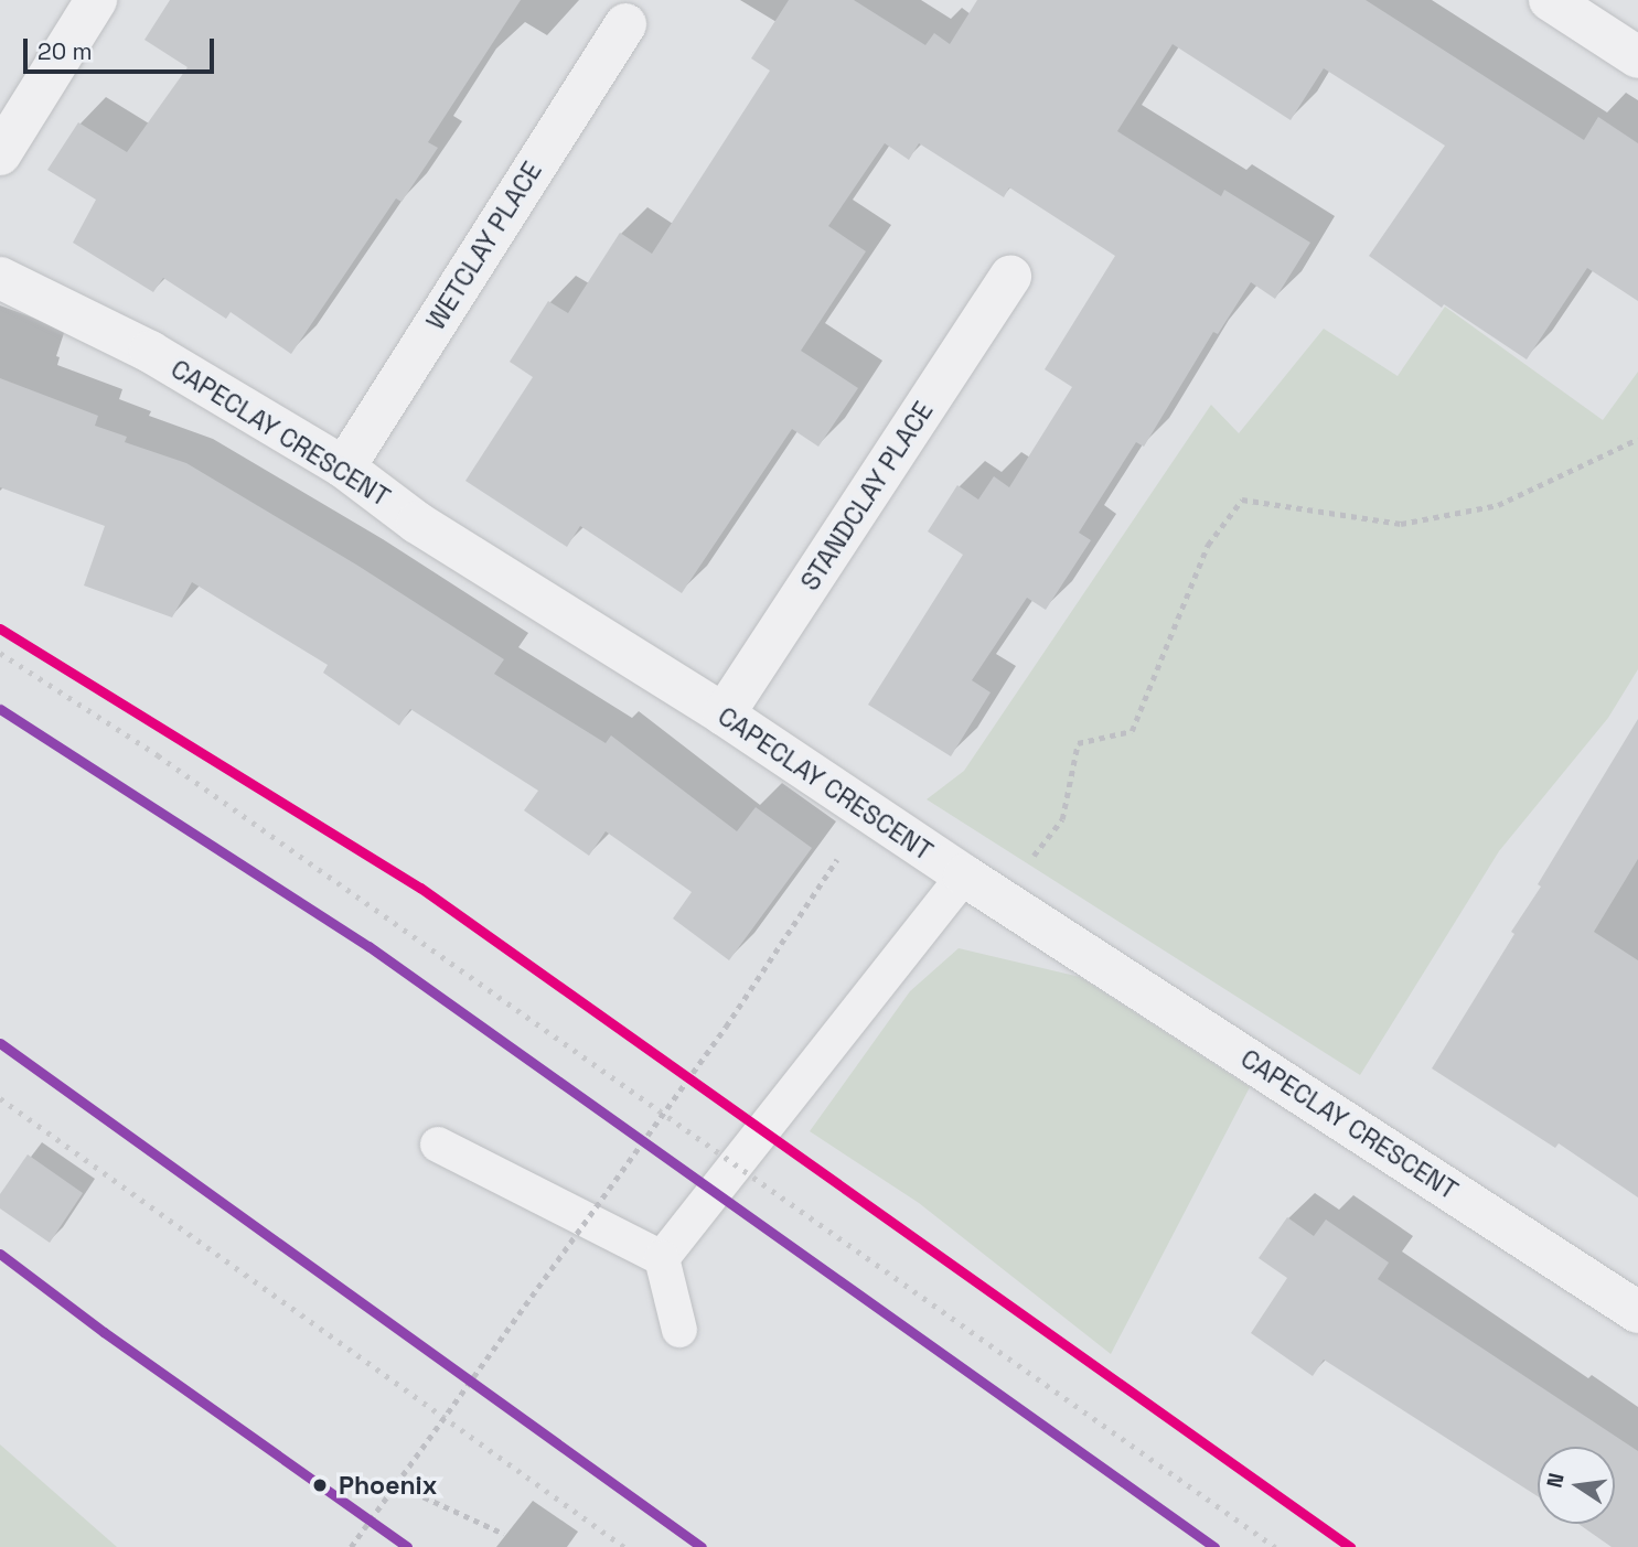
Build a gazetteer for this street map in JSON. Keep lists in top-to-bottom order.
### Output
{
  "streets": {
    "street": ["WETCLAY PLACE", "CAPECLAY CRESCENT", "STANDCLAY PLACE"]
  },
  "crossings": [
    ["WETCLAY PLACE", "CAPECLAY CRESCENT"],
    ["CAPECLAY CRESCENT", "STANDCLAY PLACE"]
  ],
  "places": ["Phoenix"],
  "scale_bar": "20 m",
  "north": "left"
}
